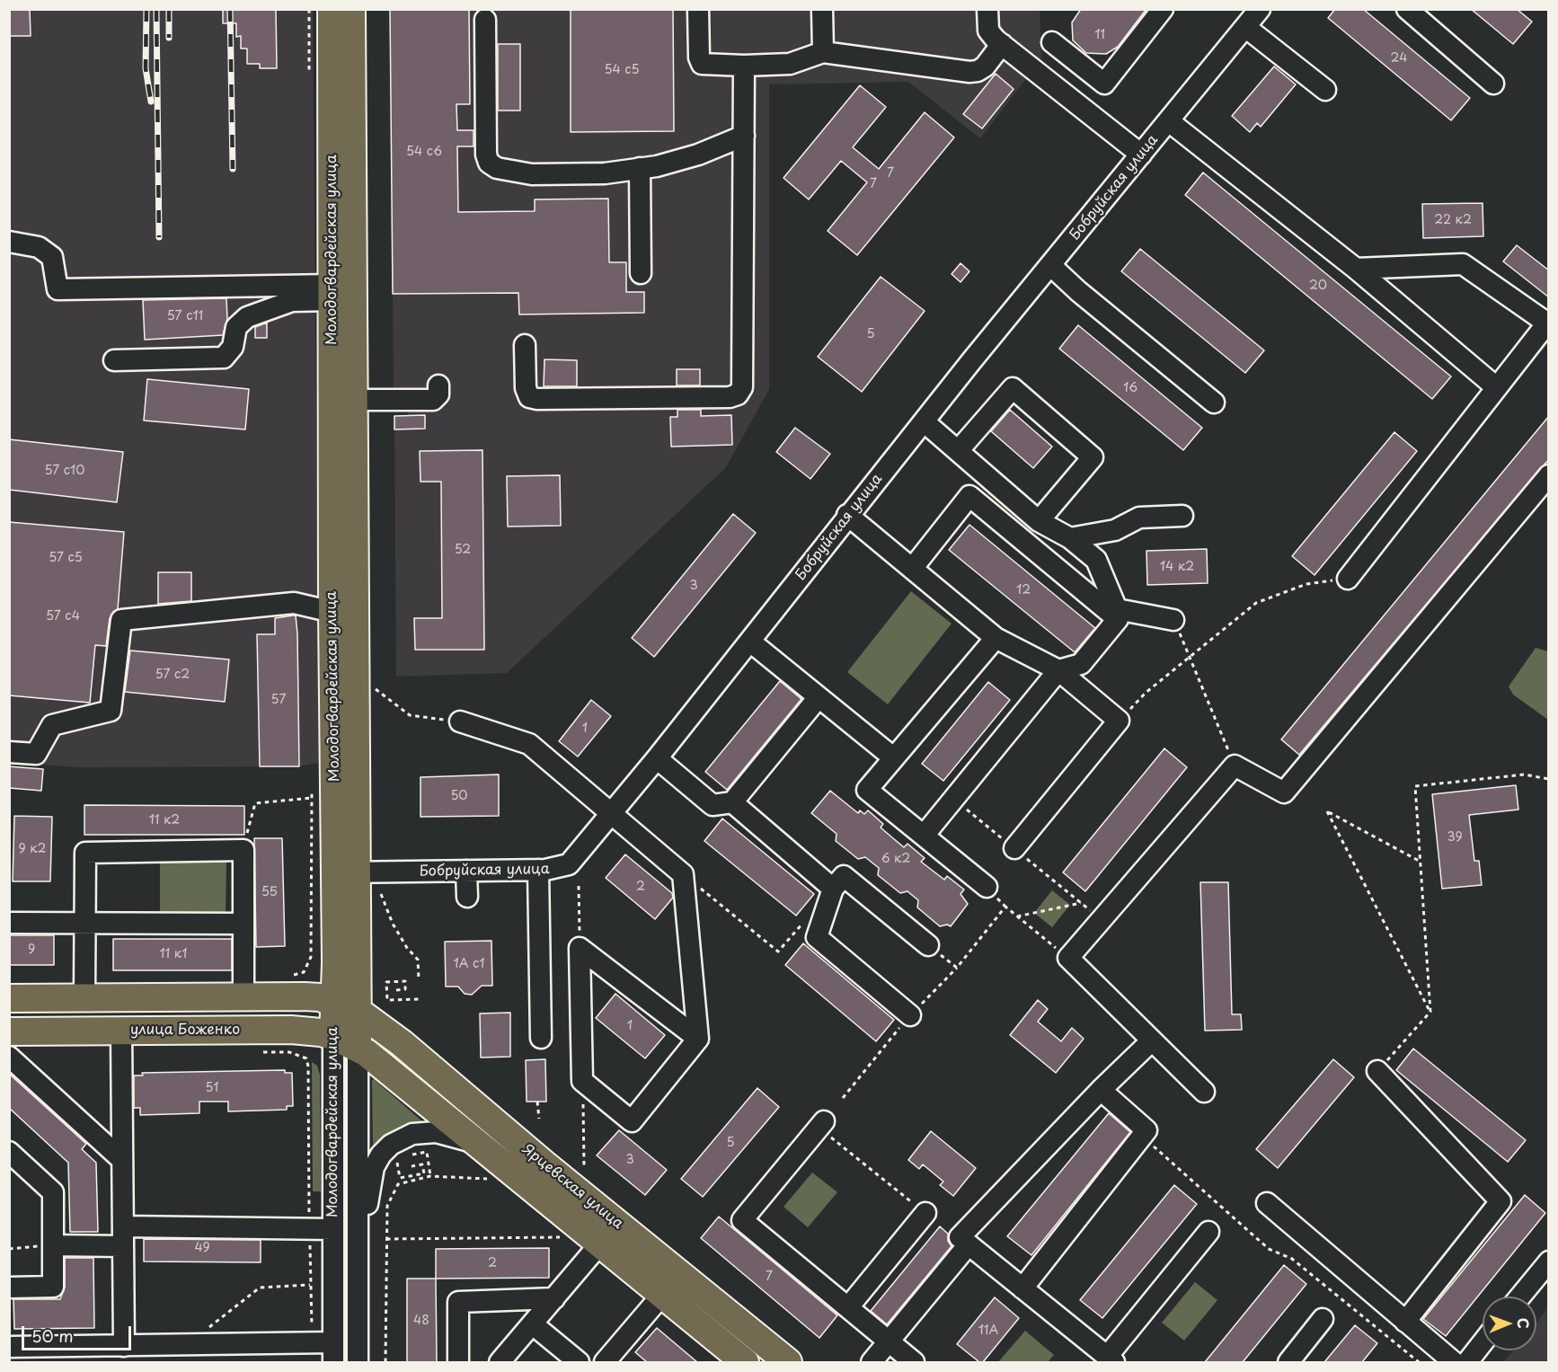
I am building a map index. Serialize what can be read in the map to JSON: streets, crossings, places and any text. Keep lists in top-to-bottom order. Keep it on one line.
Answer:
{"streets":{"main road":["Молодогвардейская улица","улица Боженко","Ярцевская улица"],"street":["Бобруйская улица"]},"crossings":[["Бобруйская улица","Молодогвардейская улица"],["Молодогвардейская улица","улица Боженко"],["Молодогвардейская улица","Ярцевская улица"],["улица Боженко","Ярцевская улица"]],"house_numbers":["11","24","54 с5","54 с6","7","7","22 к2","20","57 с11","5","16","57 с10","52","57 с5","14 к2","3","12","57 с4","57 с2","57","1","50","11 к2","39","9 к2","6 к2","2","55","9","11 к1","1А с1","1","51","5","3","49","2","7","48","11А"],"scale_bar":"50 m","north":"right"}
